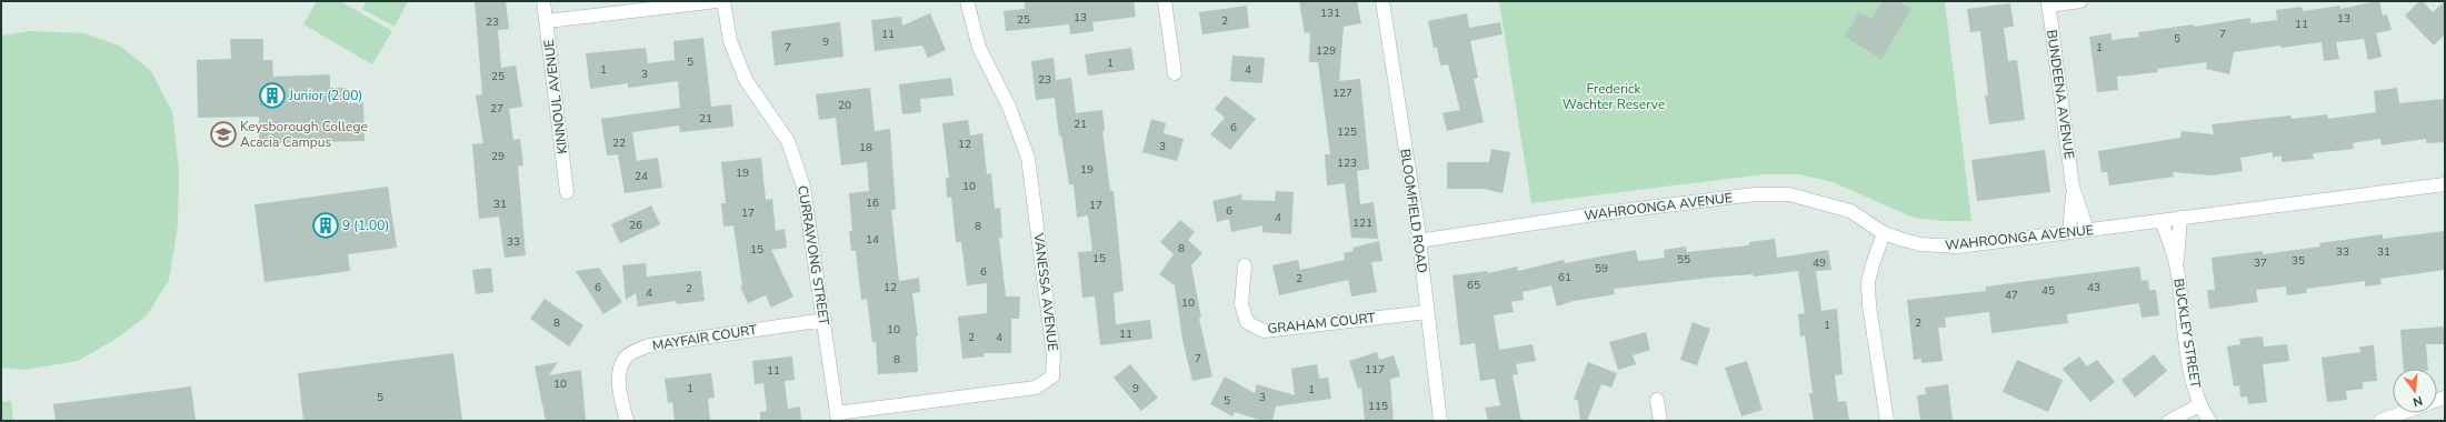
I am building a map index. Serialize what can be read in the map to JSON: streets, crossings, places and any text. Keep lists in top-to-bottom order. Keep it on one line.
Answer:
{"streets":{"street":["BUNDEENA AVENUE","KINNOUL AVENUE","WAHROONGA AVENUE","BLOOMFIELD ROAD","CURRAWONG STREET","VANESSA AVENUE","GRAHAM COURT","BUCKLEY STREET","MAYFAIR COURT"]},"crossings":[["BUNDEENA AVENUE","WAHROONGA AVENUE"],["WAHROONGA AVENUE","BLOOMFIELD ROAD"],["WAHROONGA AVENUE","BUCKLEY STREET"],["BLOOMFIELD ROAD","GRAHAM COURT"],["CURRAWONG STREET","VANESSA AVENUE"],["CURRAWONG STREET","MAYFAIR COURT"]],"parks":["Frederick Wachter Reserve"],"places":{"building":["Junior (2.00)","9 (1.00)"],"school or university":["Keysborough College Acacia Campus"]},"house_numbers":["131","13","13","25","2","23","11","11","7","5","9","7","1","129","5","1","1","4","3","25","23","127","20","27","21","21","6","125","22","12","3","18","29","123","19","19","24","10","16","31","17","6","17","4","121","26","8","14","33","8","15","33","31","15","55","35","49","37","59","6","61","2","65","6","12","43","2","45","4","47","10","8","2","1","10","11","2","4","7","8","117","11","10","1","9","1","5","3","5","115"],"north":"bottom"}
